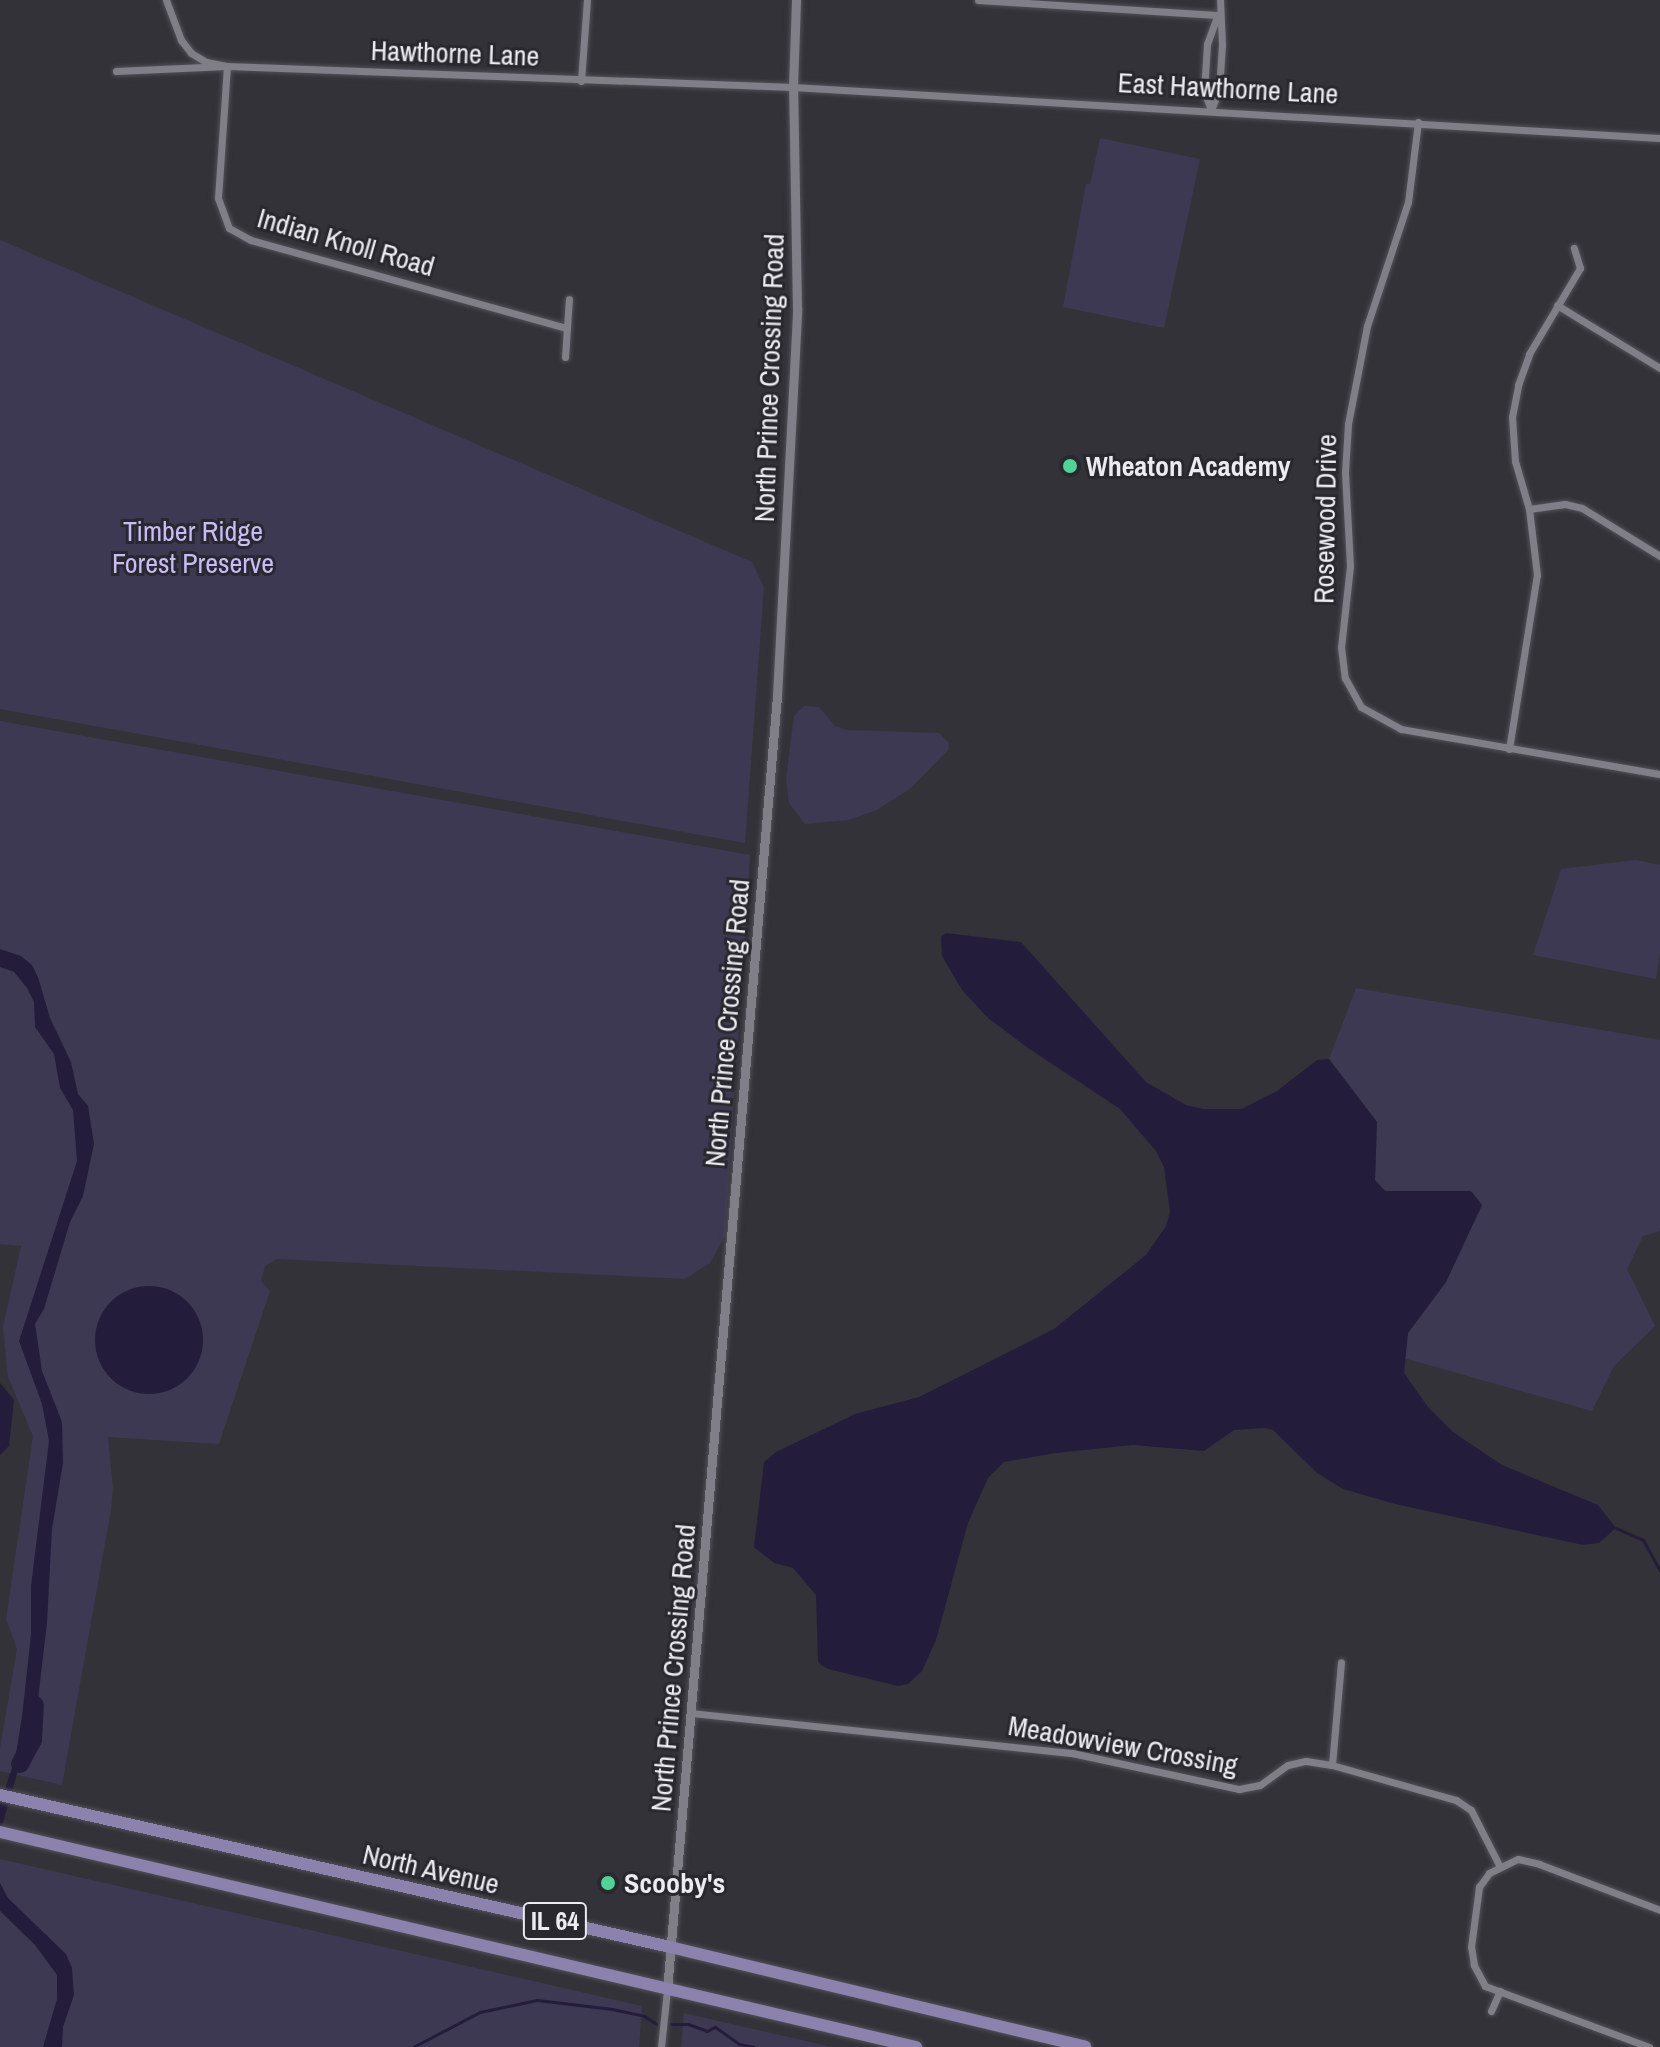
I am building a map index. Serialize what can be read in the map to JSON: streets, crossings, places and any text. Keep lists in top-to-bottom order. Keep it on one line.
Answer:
{"streets":{"main road":["North Avenue","IL 64"],"street":["Hawthorne Lane","East Hawthorne Lane","Indian Knoll Road","North Prince Crossing Road","Rosewood Drive","Meadowview Crossing"]},"crossings":[["Hawthorne Lane","East Hawthorne Lane"],["Hawthorne Lane","Indian Knoll Road"],["Hawthorne Lane","North Prince Crossing Road"],["East Hawthorne Lane","North Prince Crossing Road"],["East Hawthorne Lane","Rosewood Drive"],["North Prince Crossing Road","Meadowview Crossing"],["North Prince Crossing Road","North Avenue"],["North Prince Crossing Road","IL 64"]],"parks":["Timber Ridge Forest Preserve"],"places":["Wheaton Academy","Scooby's"]}
